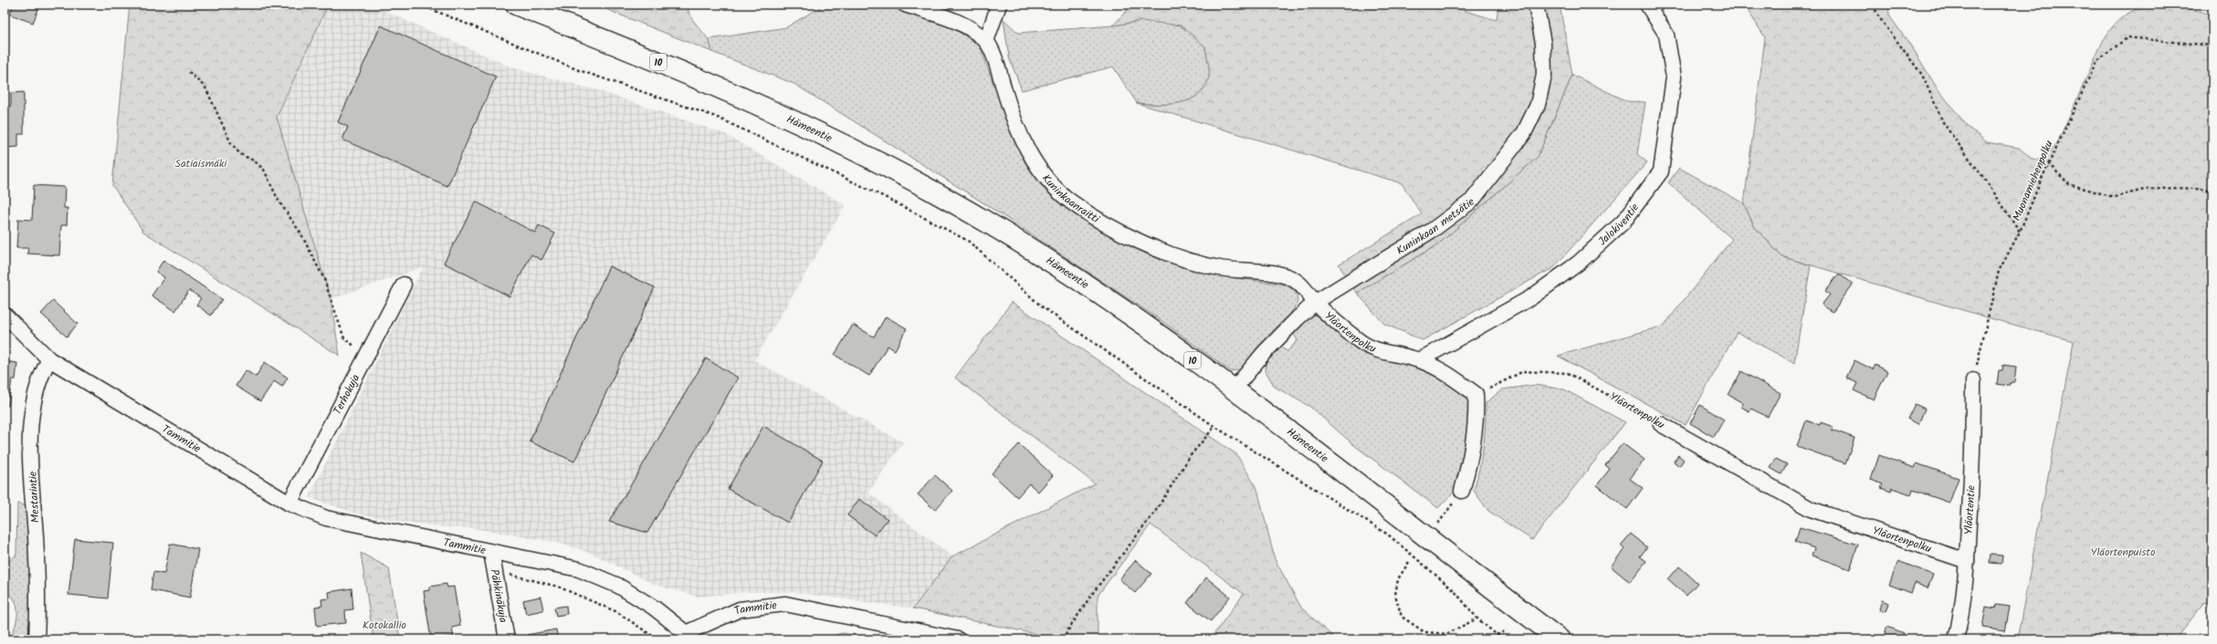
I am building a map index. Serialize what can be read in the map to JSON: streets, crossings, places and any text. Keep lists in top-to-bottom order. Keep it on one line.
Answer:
{"streets":{"highway":["10","Hämeentie"],"street":["Kuninkaanraitti","Jalokiventie","Kuninkaan metsätie","Yläortenpolku","Terhokuja","Tammitie","Mestarintie","Yläortentie","Pähkinäkuja"],"path":["Muonamiehenpolku"]},"crossings":[["Hämeentie","Kuninkaan metsätie"],["Kuninkaanraitti","Kuninkaan metsätie"],["Kuninkaanraitti","Yläortenpolku"],["Jalokiventie","Yläortenpolku"],["Kuninkaan metsätie","Yläortenpolku"],["Yläortenpolku","Yläortentie"],["Terhokuja","Tammitie"],["Tammitie","Mestarintie"],["Tammitie","Pähkinäkuja"]],"parks":["Satiaismäki","Yläortenpuisto","Kotokallio"]}
